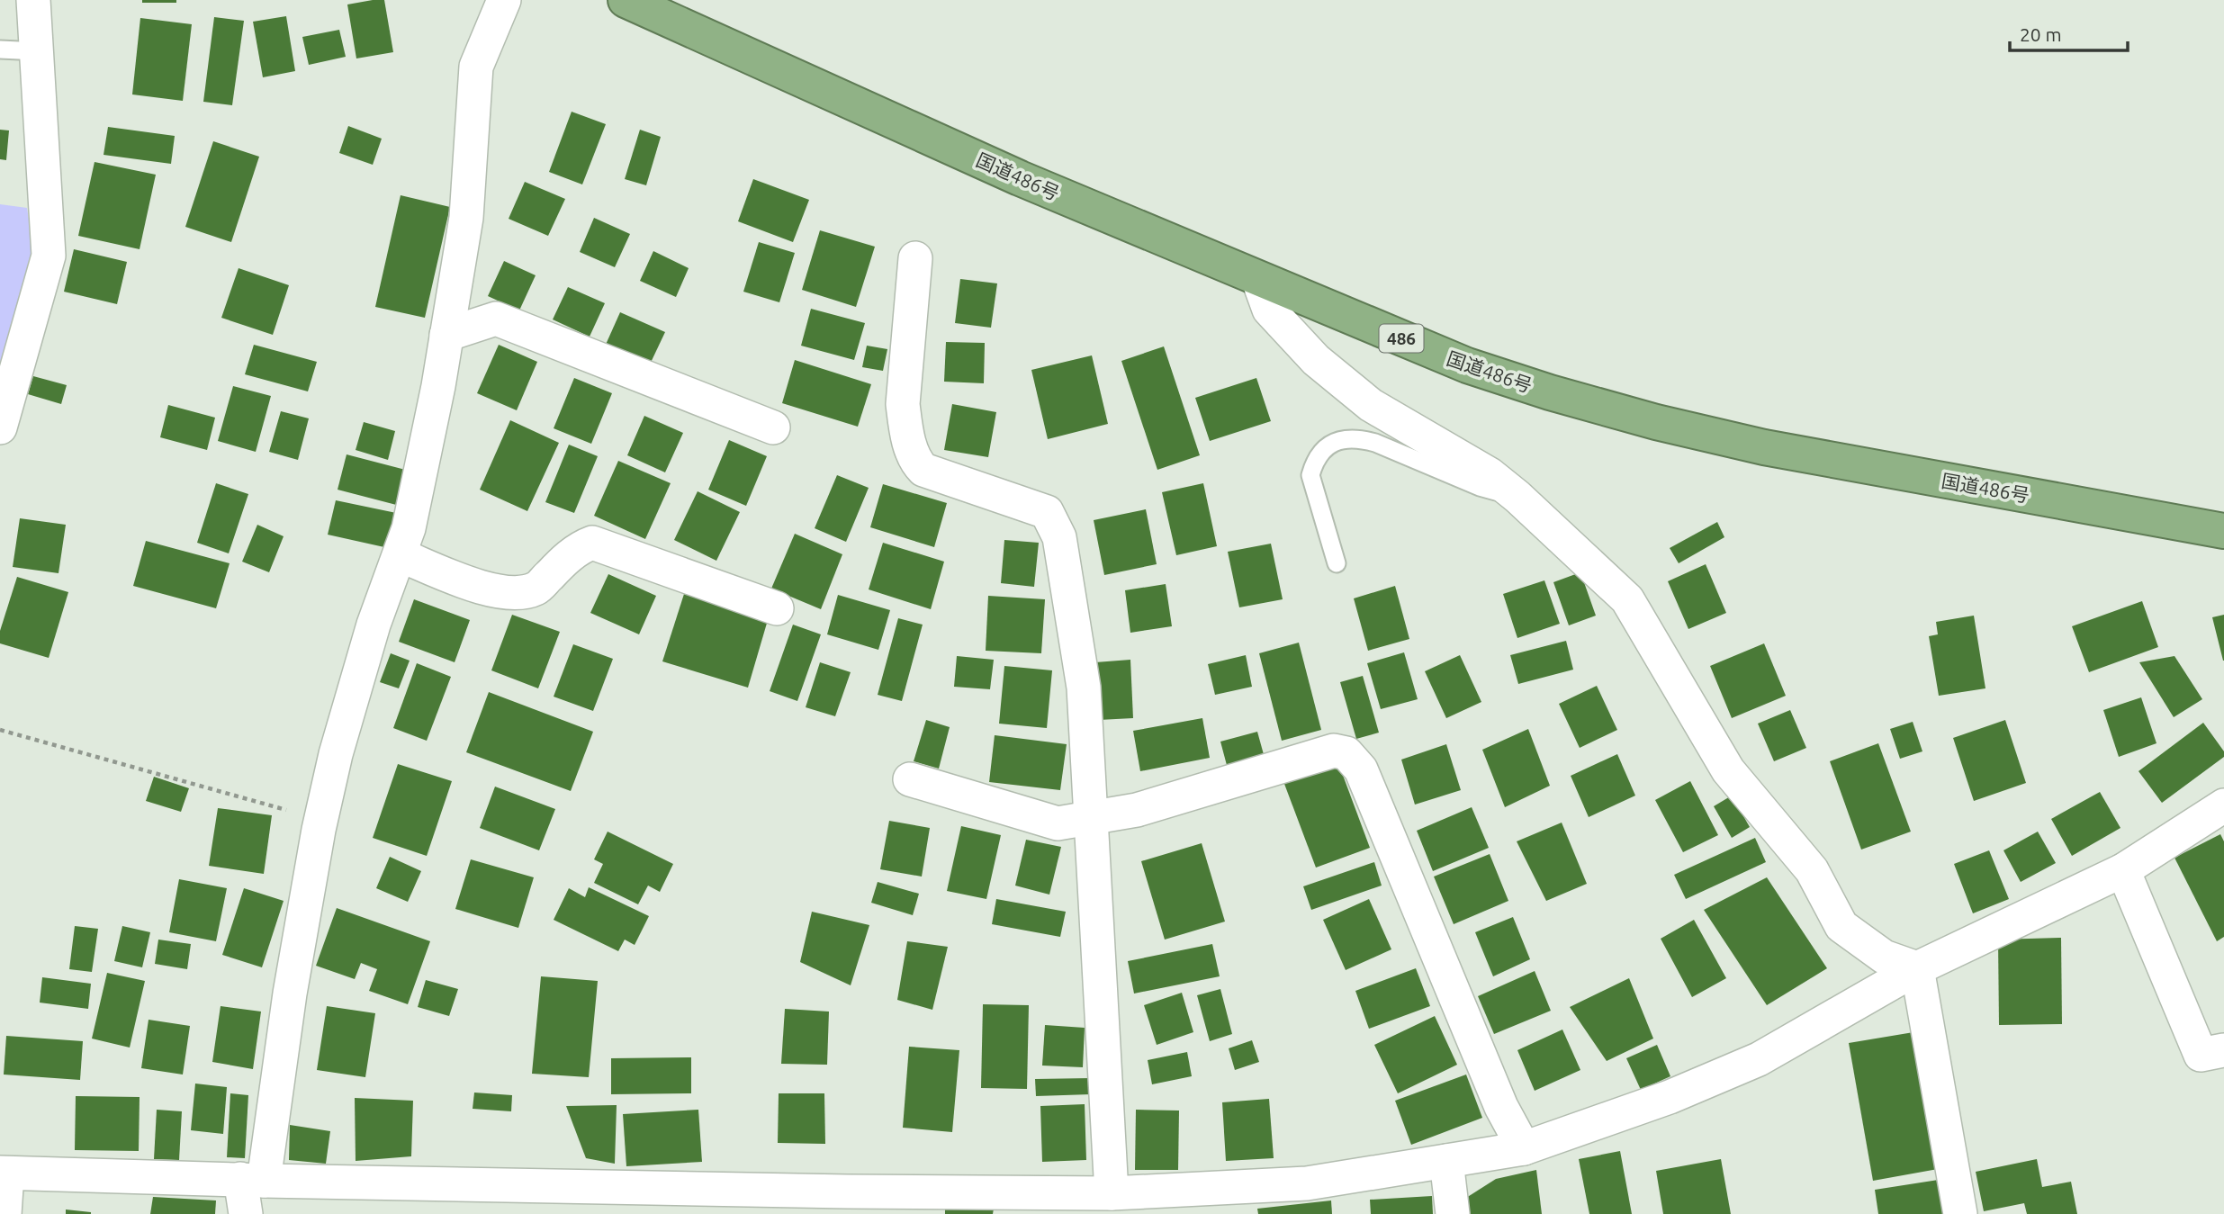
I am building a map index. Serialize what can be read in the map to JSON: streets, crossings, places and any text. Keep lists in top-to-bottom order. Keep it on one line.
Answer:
{"streets":{"highway":["国道486号","486"]},"scale_bar":"20 m"}
